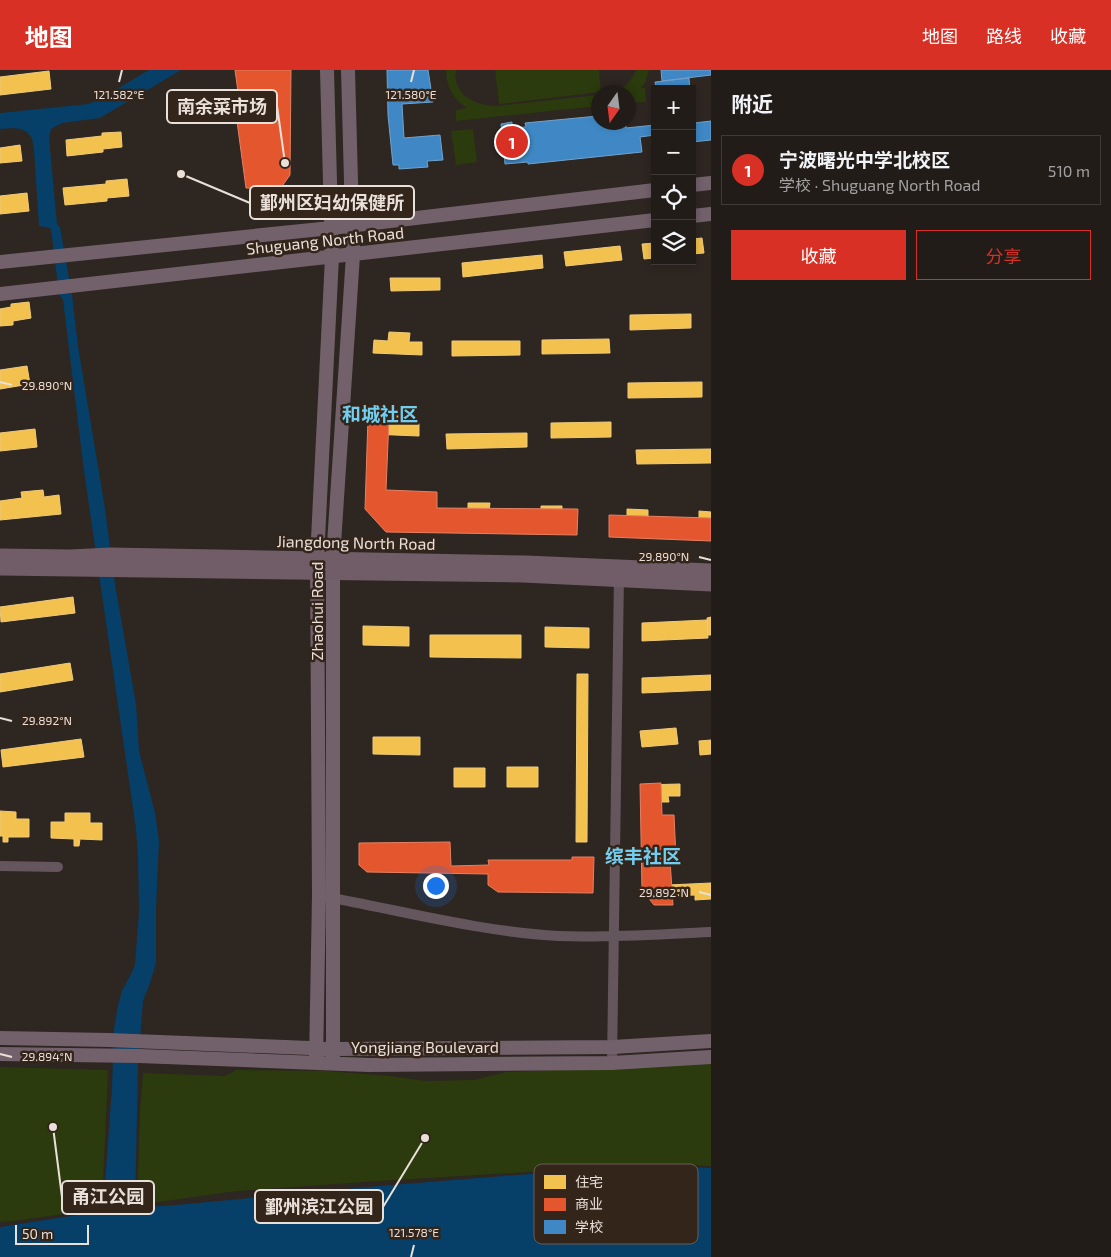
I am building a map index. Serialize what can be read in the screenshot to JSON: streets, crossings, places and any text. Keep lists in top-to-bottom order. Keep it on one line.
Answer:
{"streets":{"main road":["Shuguang North Road","Jiangdong North Road","Zhaohui Road","Yongjiang Boulevard"]},"crossings":[["Shuguang North Road","Zhaohui Road"],["Jiangdong North Road","Zhaohui Road"],["Zhaohui Road","Yongjiang Boulevard"]],"districts":["和城社区","缤丰社区"],"places":["南余菜市场","鄞州区妇幼保健所","甬江公园","鄞州滨江公园"],"legend":["住宅","商业","学校"],"scale_bar":"50 m","north":"bottom","page":{"header":"地图","nav":["地图","路线","收藏"],"heading":"附近","map_buttons":["+","−"],"pins":"1","list":[{"mark":"1","name":"宁波曙光中学北校区","note":"学校 · Shuguang North Road","value":"510 m"}],"buttons":["收藏","分享"],"scale":"50 m"},"coordinates":["121.582°E","121.580°E","29.890°N","29.892°N","29.894°N","121.578°E"]}
